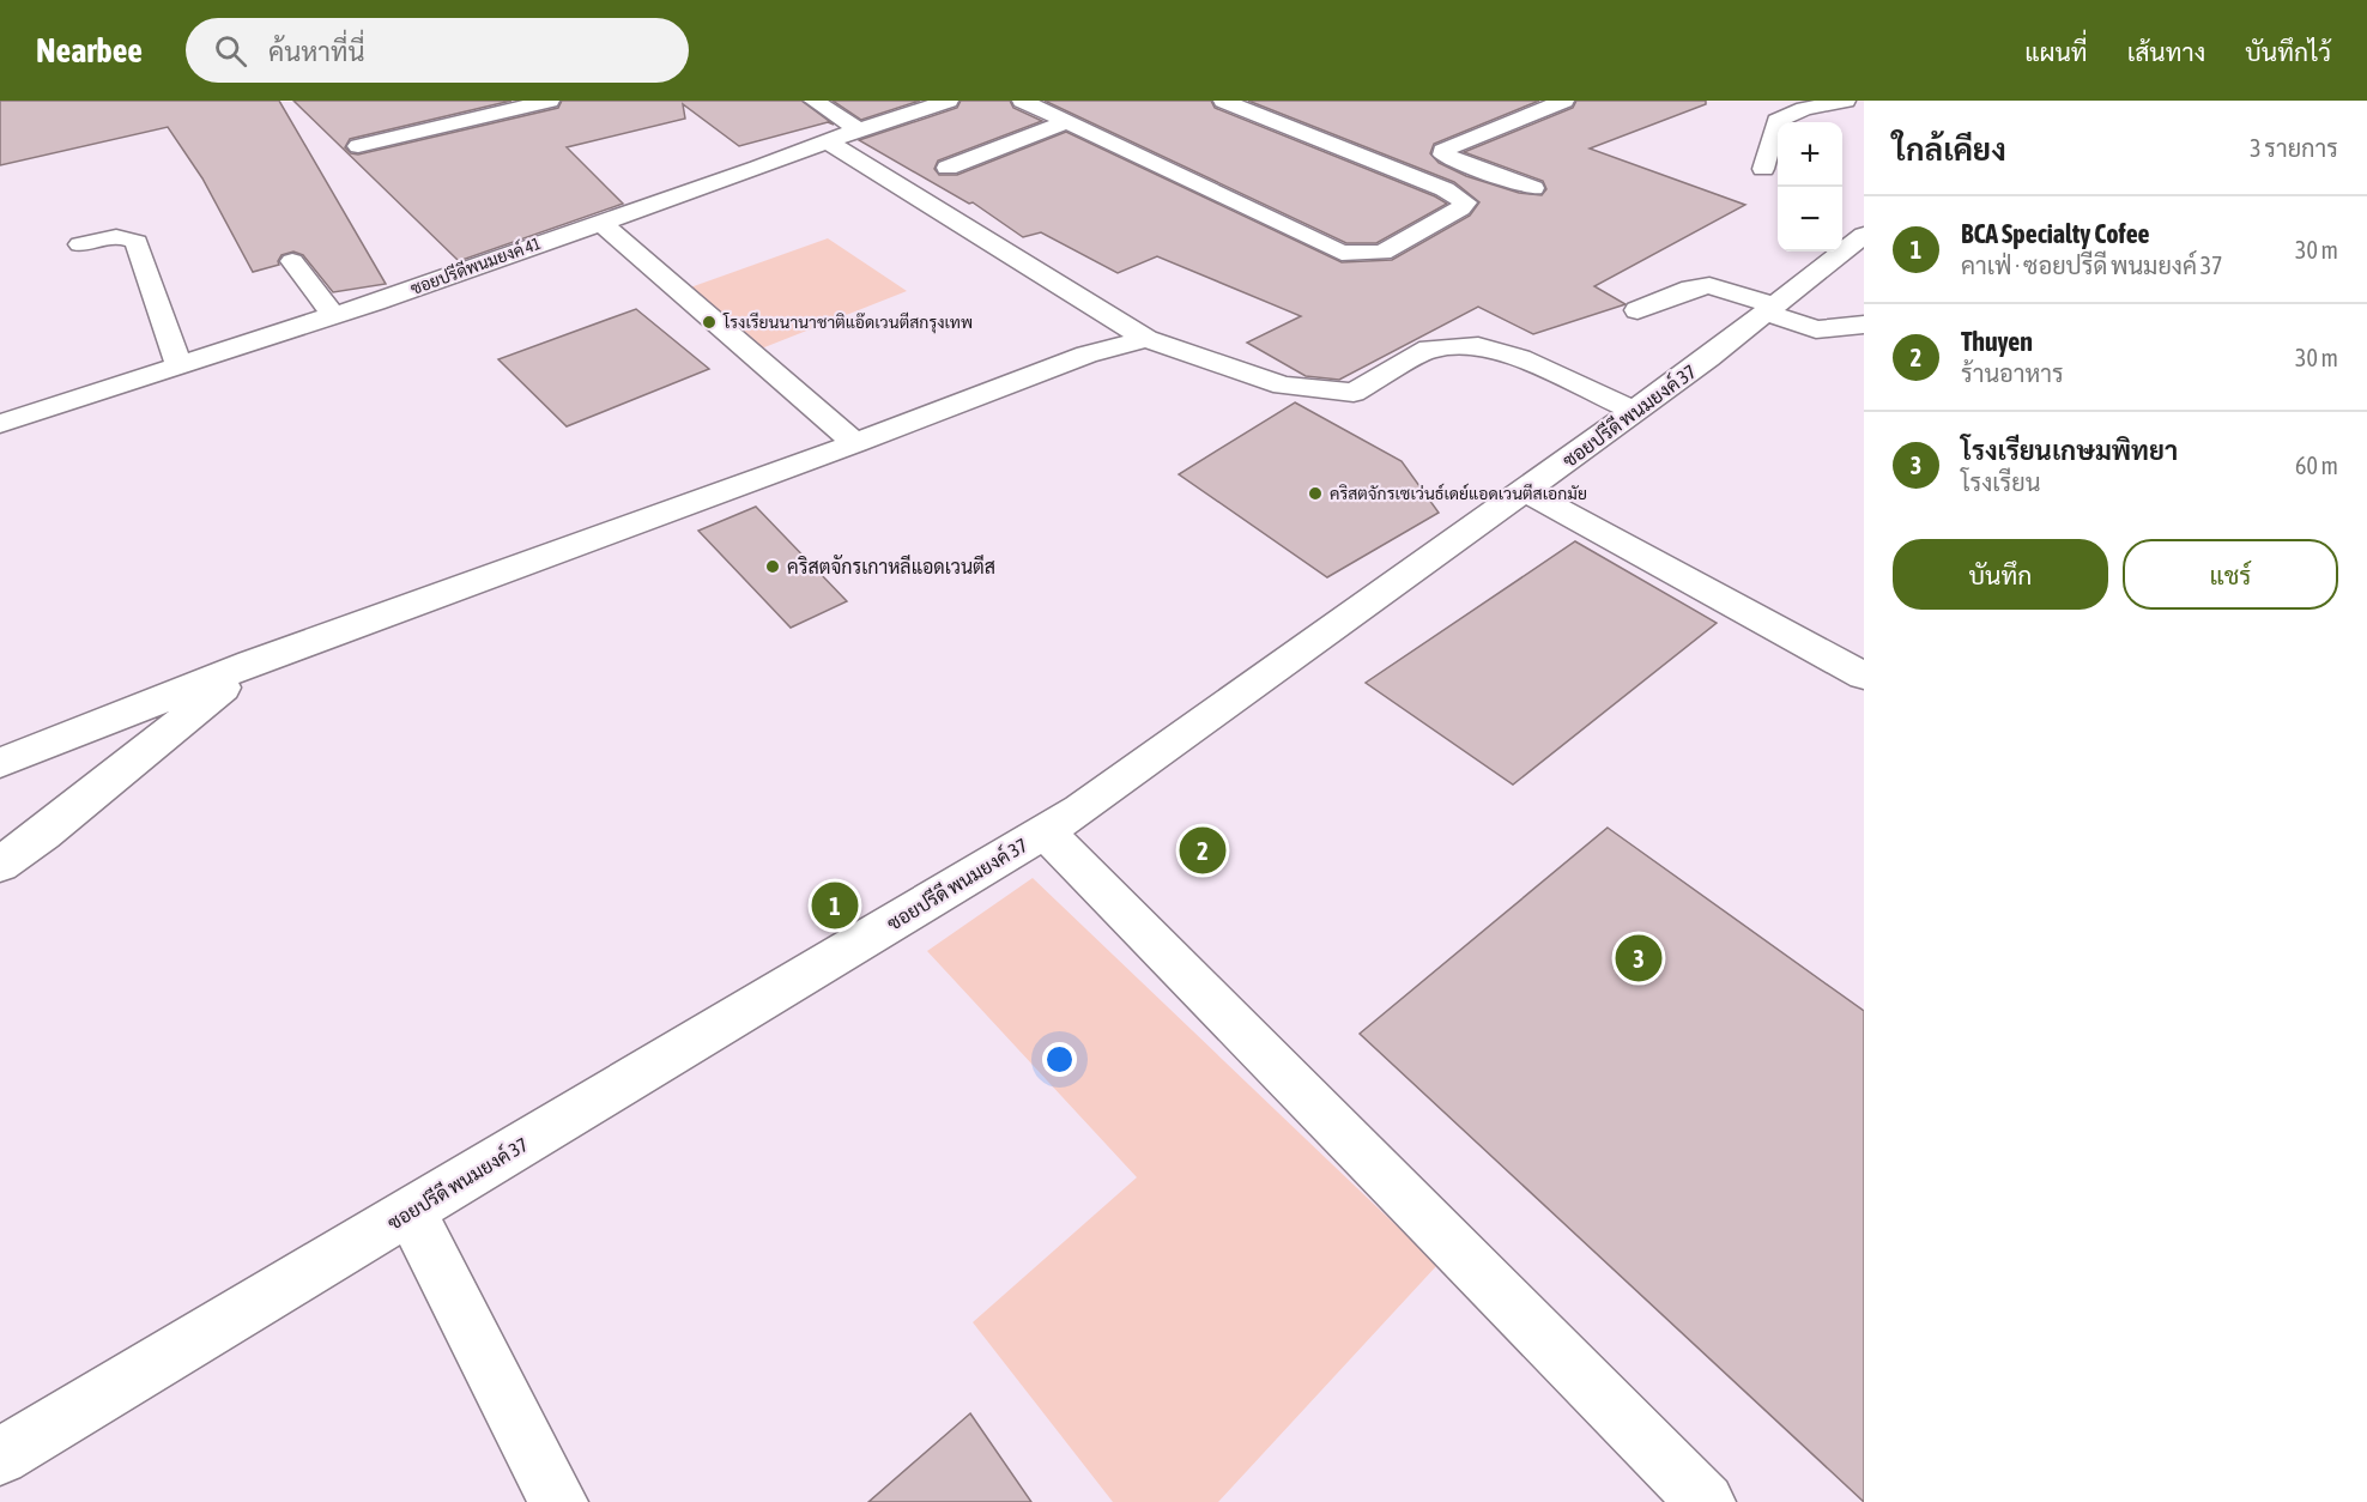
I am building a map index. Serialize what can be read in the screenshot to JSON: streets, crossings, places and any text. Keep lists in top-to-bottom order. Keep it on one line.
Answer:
{"streets":{"street":["ซอยปรีดีพนมยงค์ 41","ซอยปรีดี พนมยงค์ 37"]},"places":["โรงเรียนนานาชาติแอ๊ดเวนตีสกรุงเทพ","คริสตจักรเซเว่นธ์เดย์แอดเวนตีสเอกมัย","คริสตจักรเกาหลีแอดเวนตีส"],"page":{"header":"Nearbee","search":"ค้นหาที่นี่","nav":["แผนที่","เส้นทาง","บันทึกไว้"],"heading":["ใกล้เคียง","3 รายการ"],"map_buttons":["+","−"],"list":[{"mark":"1","name":"BCA Specialty Cofee","note":"คาเฟ่ · ซอยปรีดี พนมยงค์ 37","value":"30 m"},{"mark":"2","name":"Thuyen","note":"ร้านอาหาร","value":"30 m"},{"mark":"3","name":"โรงเรียนเกษมพิทยา","note":"โรงเรียน","value":"60 m"}],"buttons":["บันทึก","แชร์"],"pins":["2","1","3"]}}
